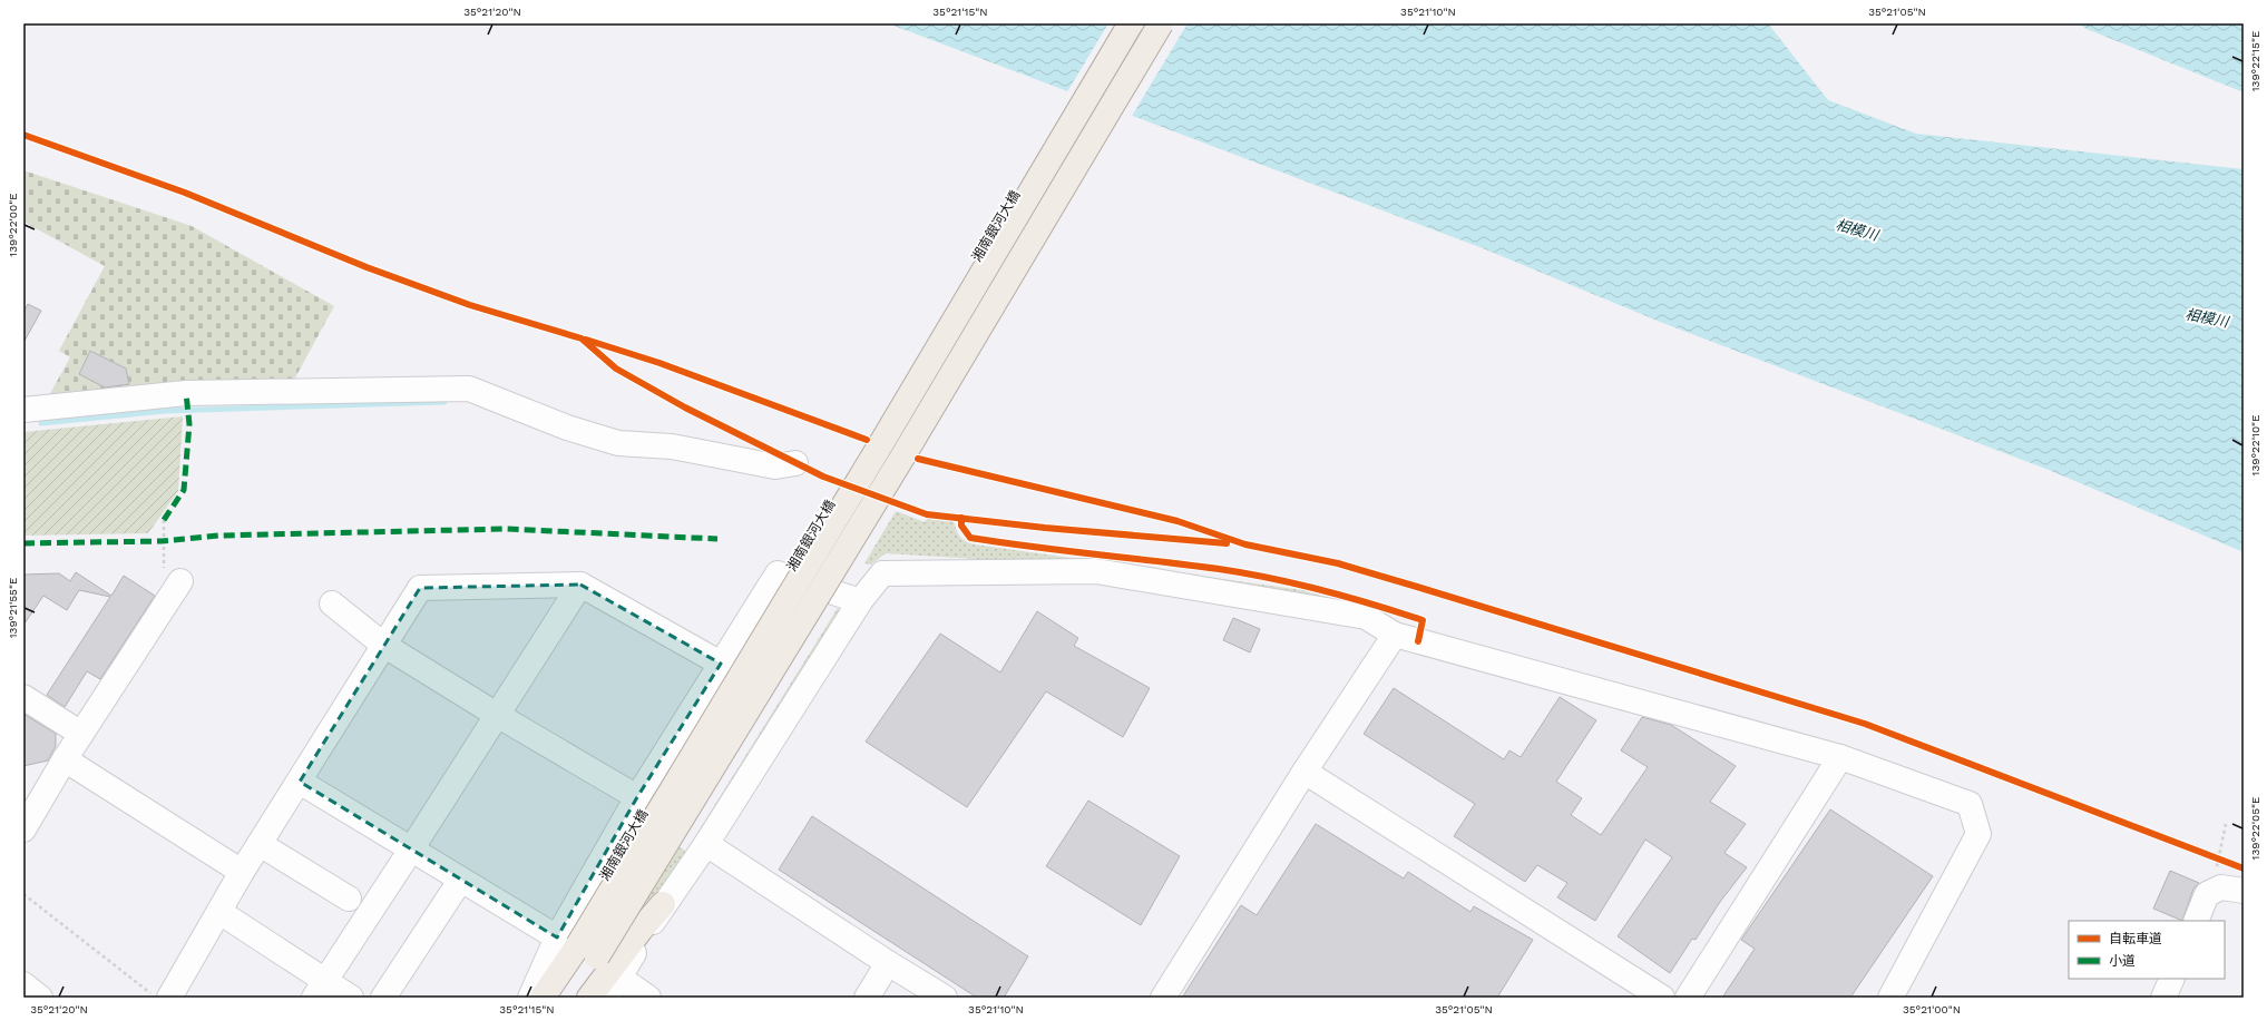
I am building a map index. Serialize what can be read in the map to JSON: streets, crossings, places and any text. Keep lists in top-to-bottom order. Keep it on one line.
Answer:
{"streets":{"main road":["湘南銀河大橋"]},"water":["相模川"],"legend":["自転車道","小道"],"coordinates":["35°21'20\"N","35°21'15\"N","35°21'10\"N","35°21'05\"N","139°22'15\"E","139°22'00\"E","139°22'10\"E","139°21'55\"E","139°22'05\"E","35°21'00\"N"]}
